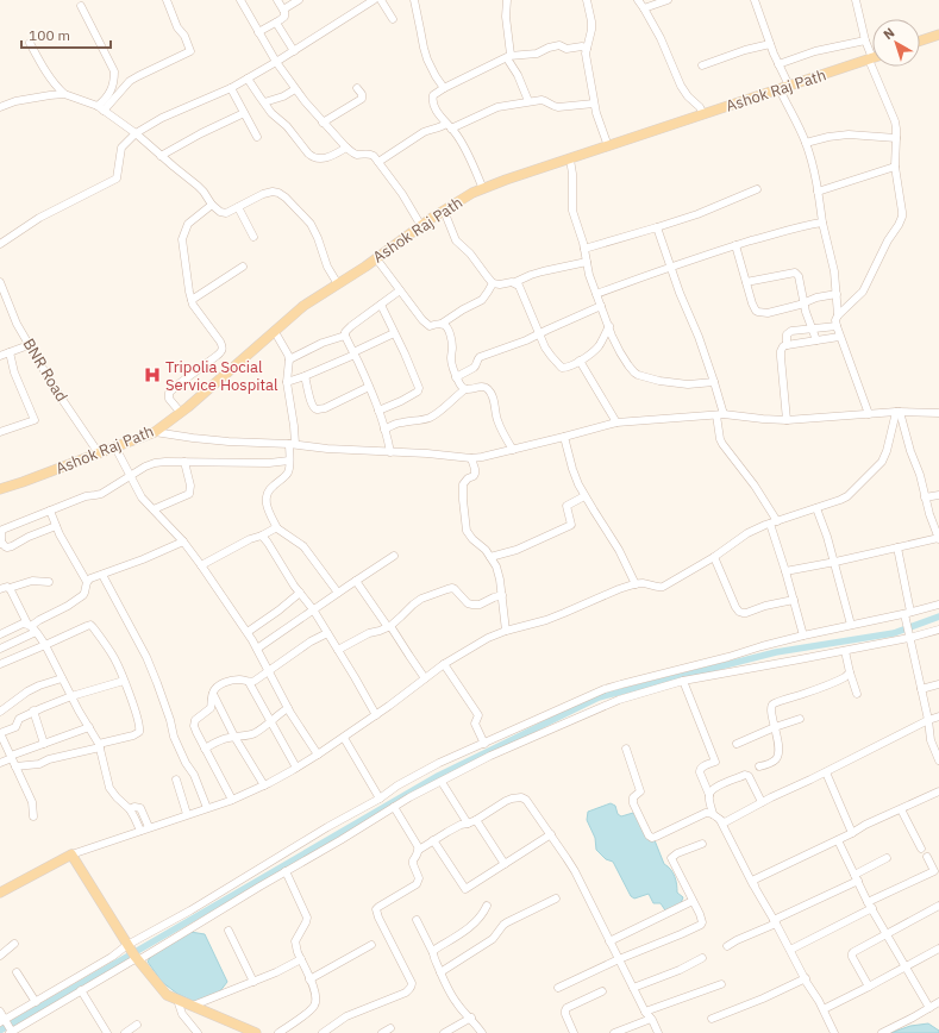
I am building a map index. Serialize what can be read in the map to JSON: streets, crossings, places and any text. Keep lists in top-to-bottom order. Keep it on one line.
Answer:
{"streets":{"main road":["Ashok Raj Path"],"street":["BNR Road"]},"crossings":[["Ashok Raj Path","BNR Road"]],"places":{"hospital":["Tripolia Social Service Hospital"]},"scale_bar":"100 m","north":"top left"}
